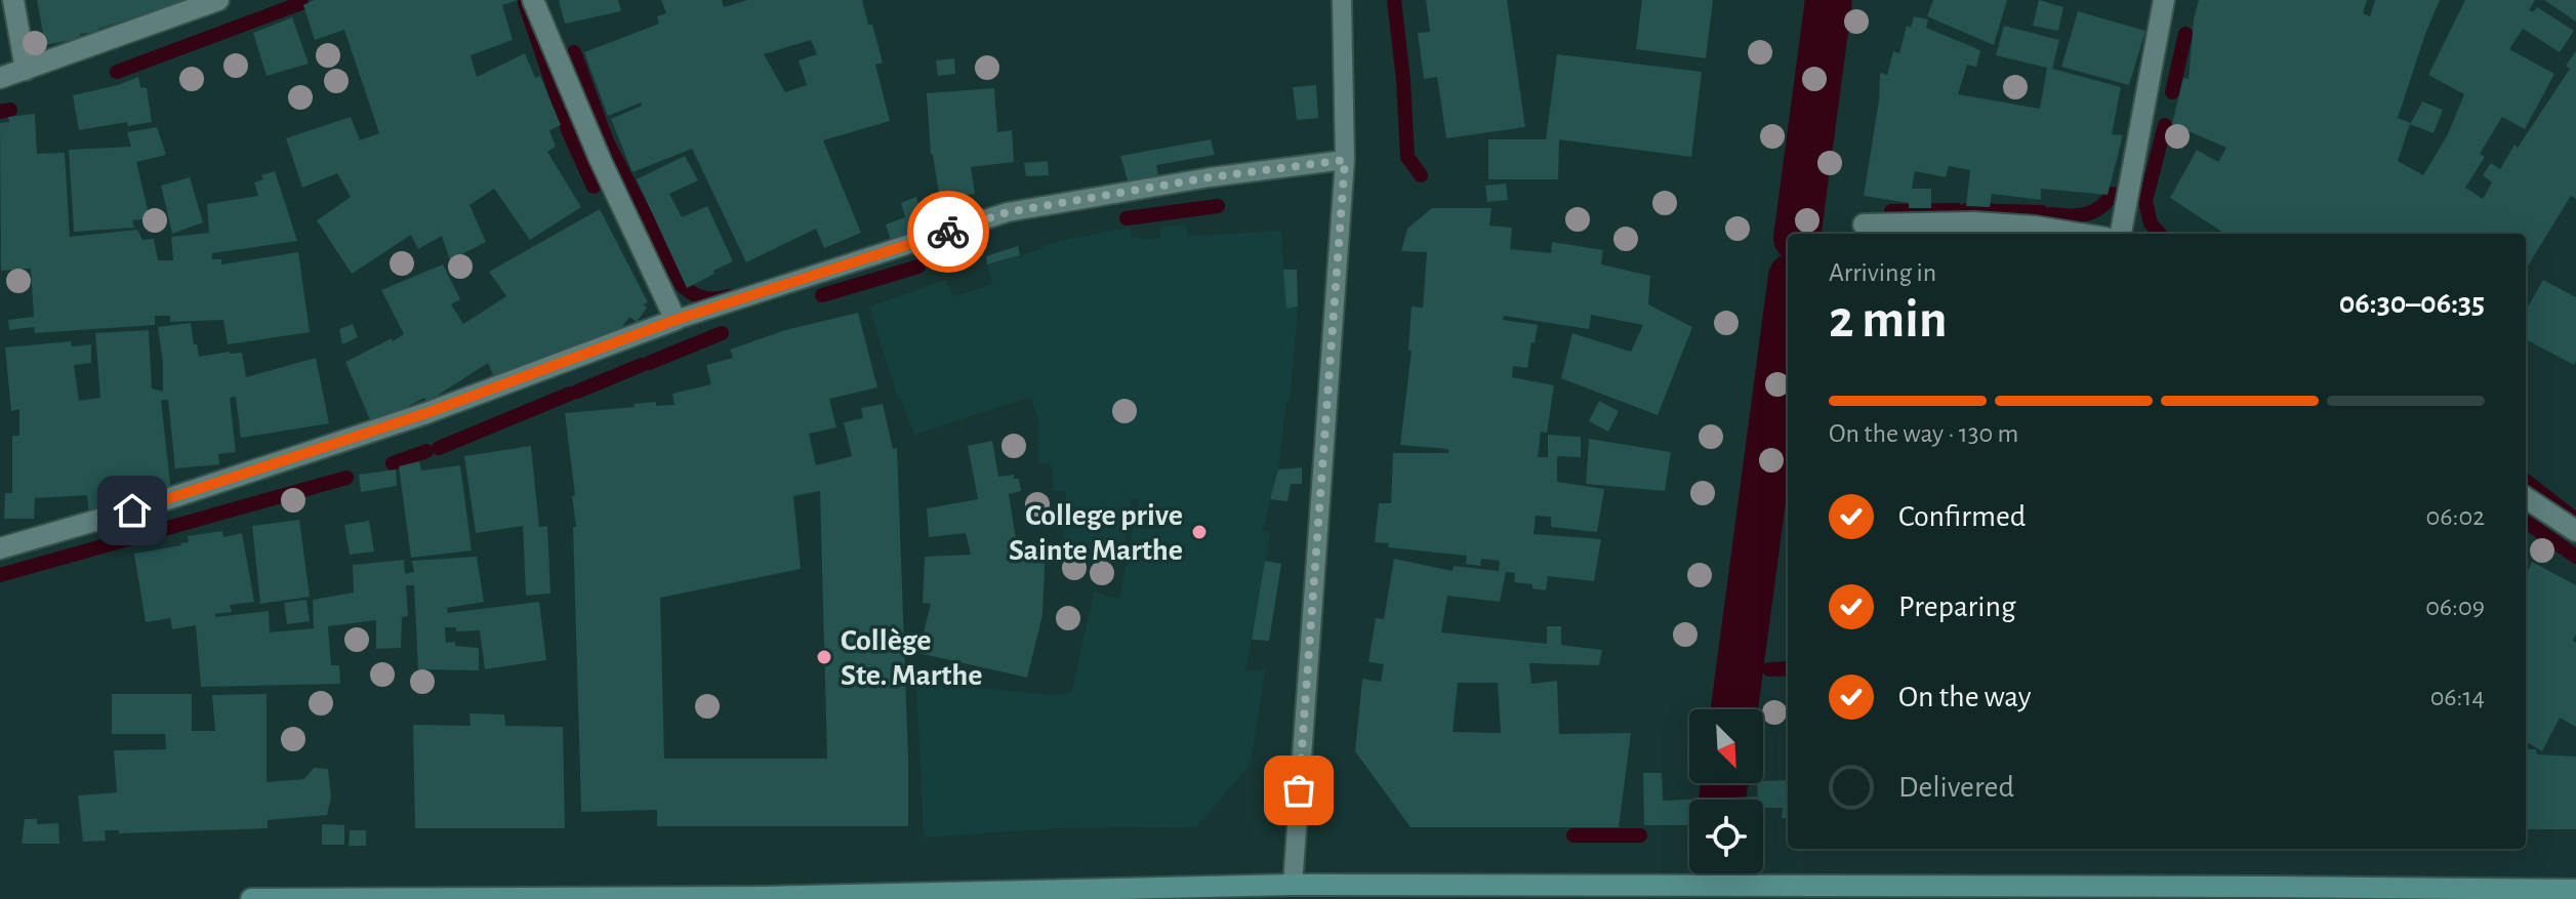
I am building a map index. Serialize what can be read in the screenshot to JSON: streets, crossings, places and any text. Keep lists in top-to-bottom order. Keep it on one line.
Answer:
{"places":["College prive Sainte Marthe","Collège Ste. Marthe"],"north":"bottom right","page":{"heading":["2 min","Arriving in","06:30–06:35"],"bar":"On the way · 130 m","list":[["Confirmed","06:02"],["Preparing","06:09"],["On the way","06:14"],"Delivered"]}}
